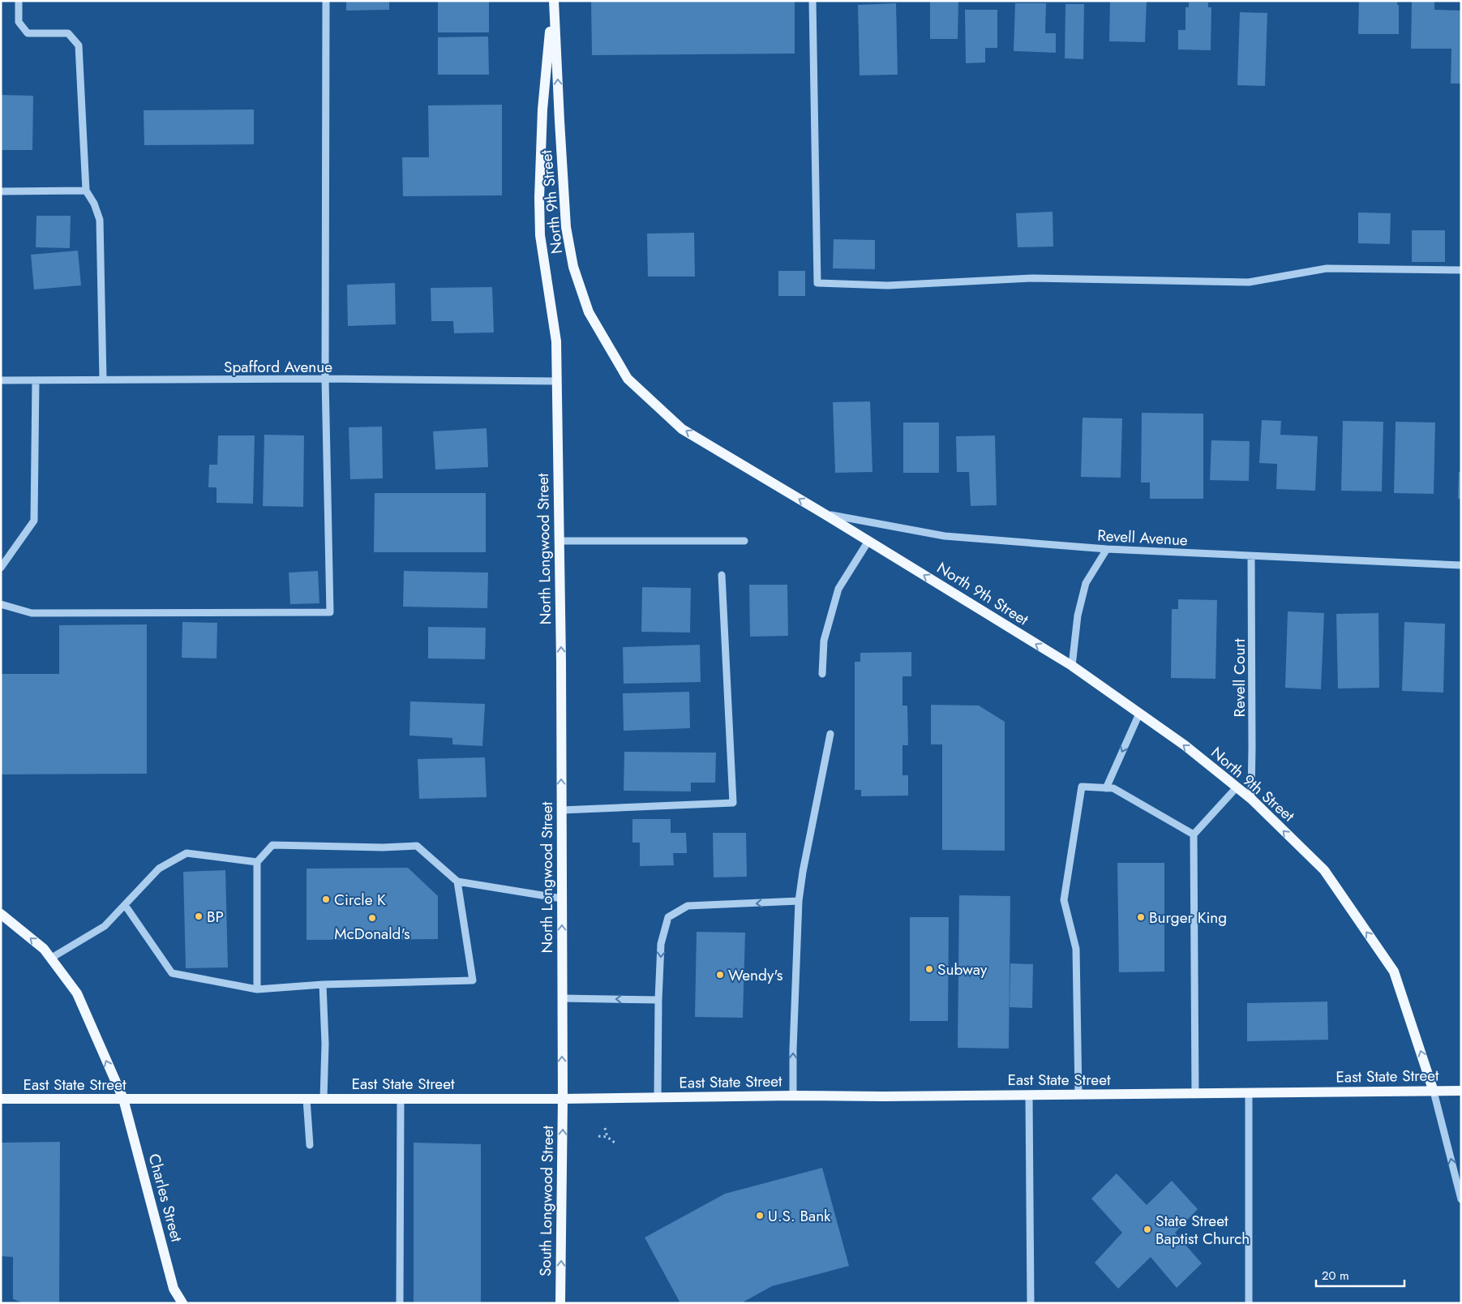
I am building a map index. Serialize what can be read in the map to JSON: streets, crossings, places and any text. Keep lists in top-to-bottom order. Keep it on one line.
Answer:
{"streets":{"main road":["North 9th Street","North Longwood Street","East State Street","Charles Street","South Longwood Street"],"street":["Spafford Avenue","Revell Avenue","Revell Court"]},"crossings":[["North 9th Street","Revell Avenue"],["North 9th Street","North Longwood Street"],["North 9th Street","Revell Court"],["North 9th Street","East State Street"],["Spafford Avenue","North Longwood Street"],["Revell Avenue","Revell Court"],["North Longwood Street","East State Street"],["North Longwood Street","South Longwood Street"],["East State Street","Charles Street"],["East State Street","South Longwood Street"]],"one_way":["North 9th Street","North Longwood Street","Charles Street","South Longwood Street"],"places":["Circle K","BP","Burger King","McDonald's","Subway","Wendy's","U.S. Bank","State Street Baptist Church"],"scale_bar":"20 m"}
